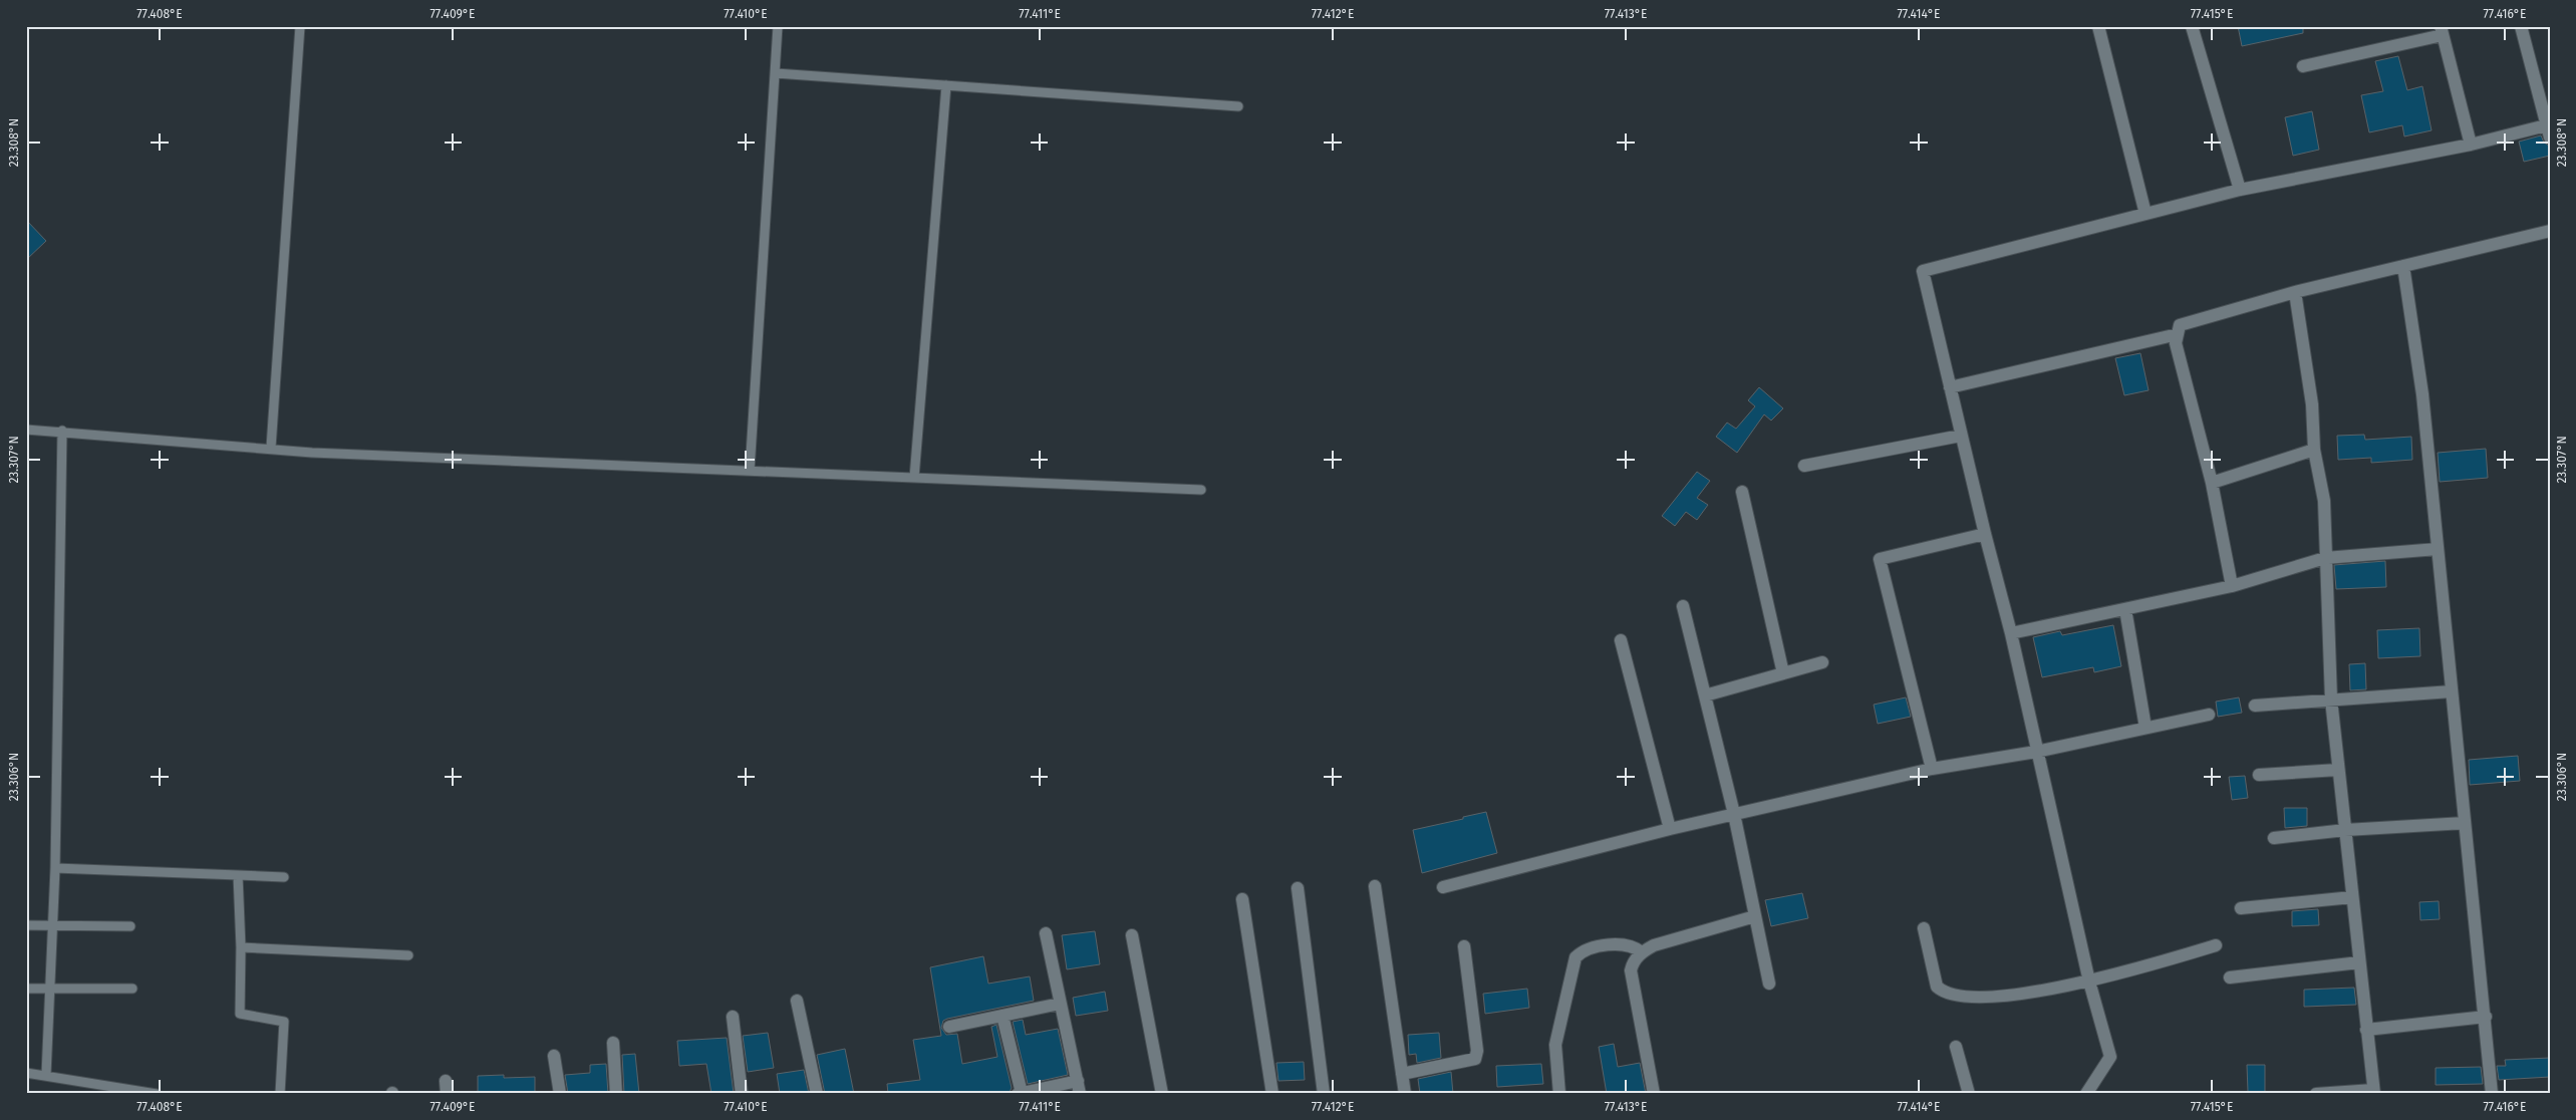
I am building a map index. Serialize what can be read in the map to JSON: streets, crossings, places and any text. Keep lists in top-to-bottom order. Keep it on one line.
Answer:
{"coordinates":["77.408°E","77.409°E","77.410°E","77.411°E","77.412°E","77.413°E","77.414°E","77.415°E","77.416°E","23.308°N","23.307°N","23.306°N"]}
